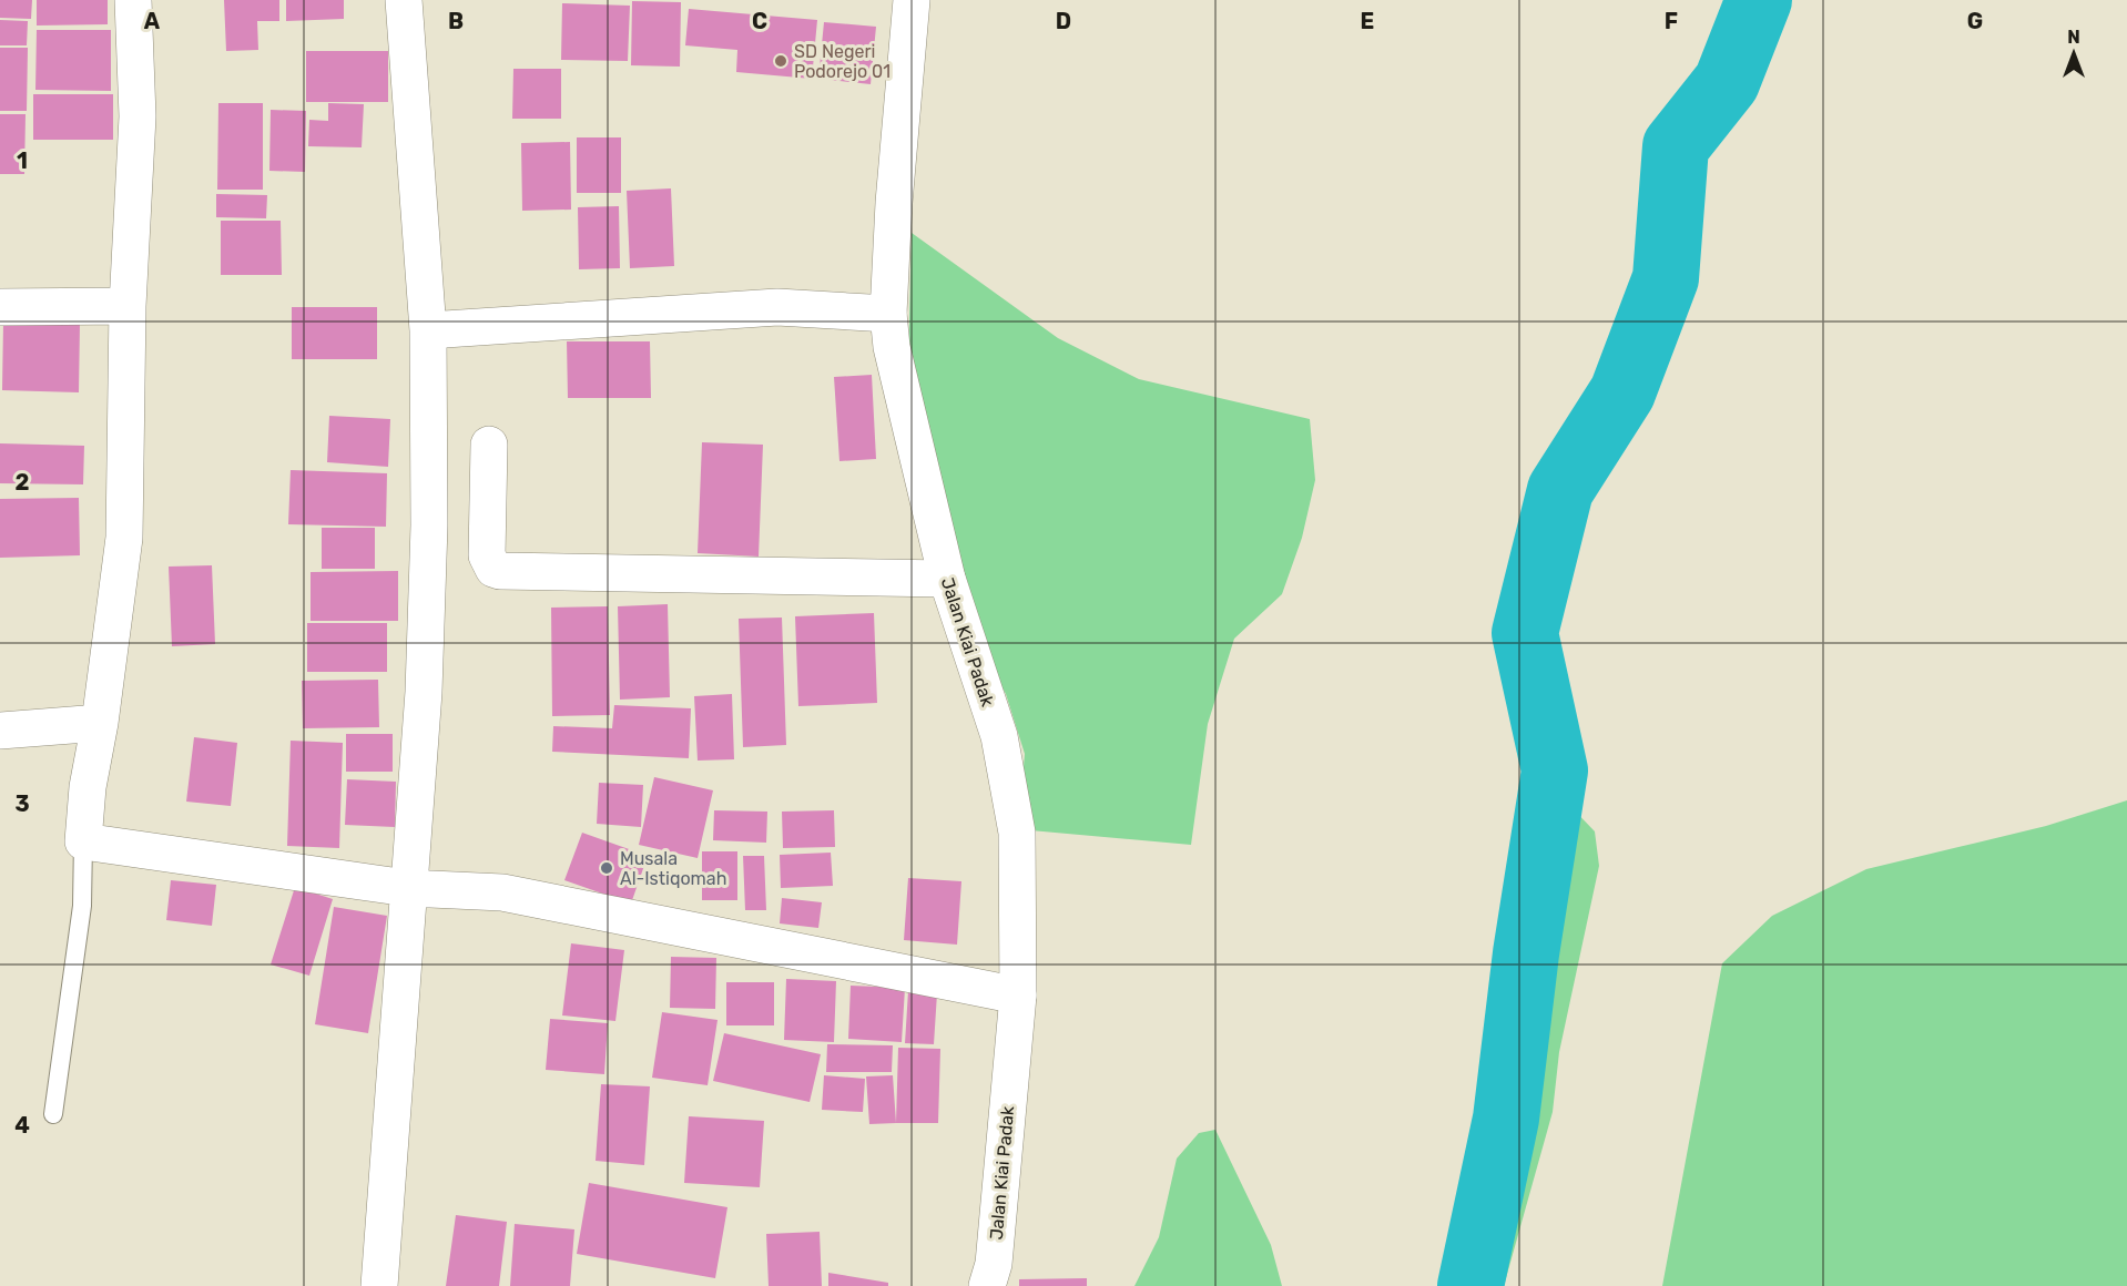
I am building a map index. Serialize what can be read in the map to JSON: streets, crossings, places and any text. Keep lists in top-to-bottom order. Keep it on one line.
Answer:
{"streets":{"street":["Jalan Kiai Padak"]},"places":["SD Negeri Podorejo 01","Musala Al-Istiqomah"],"north":"top","grid":{"columns":["A","B","C","D","E","F","G"],"rows":["1","2","3","4"]}}
